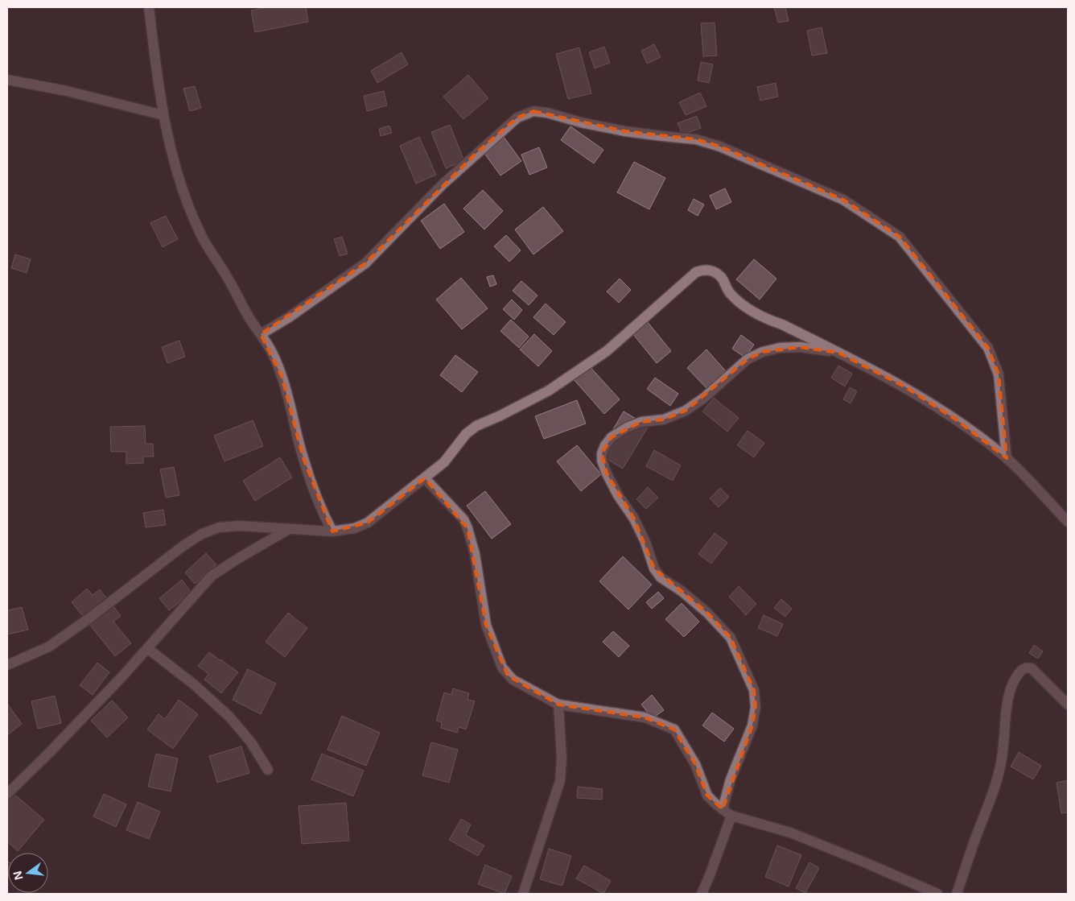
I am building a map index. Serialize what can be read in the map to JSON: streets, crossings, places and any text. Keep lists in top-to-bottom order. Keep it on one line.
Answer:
{"north":"left"}
